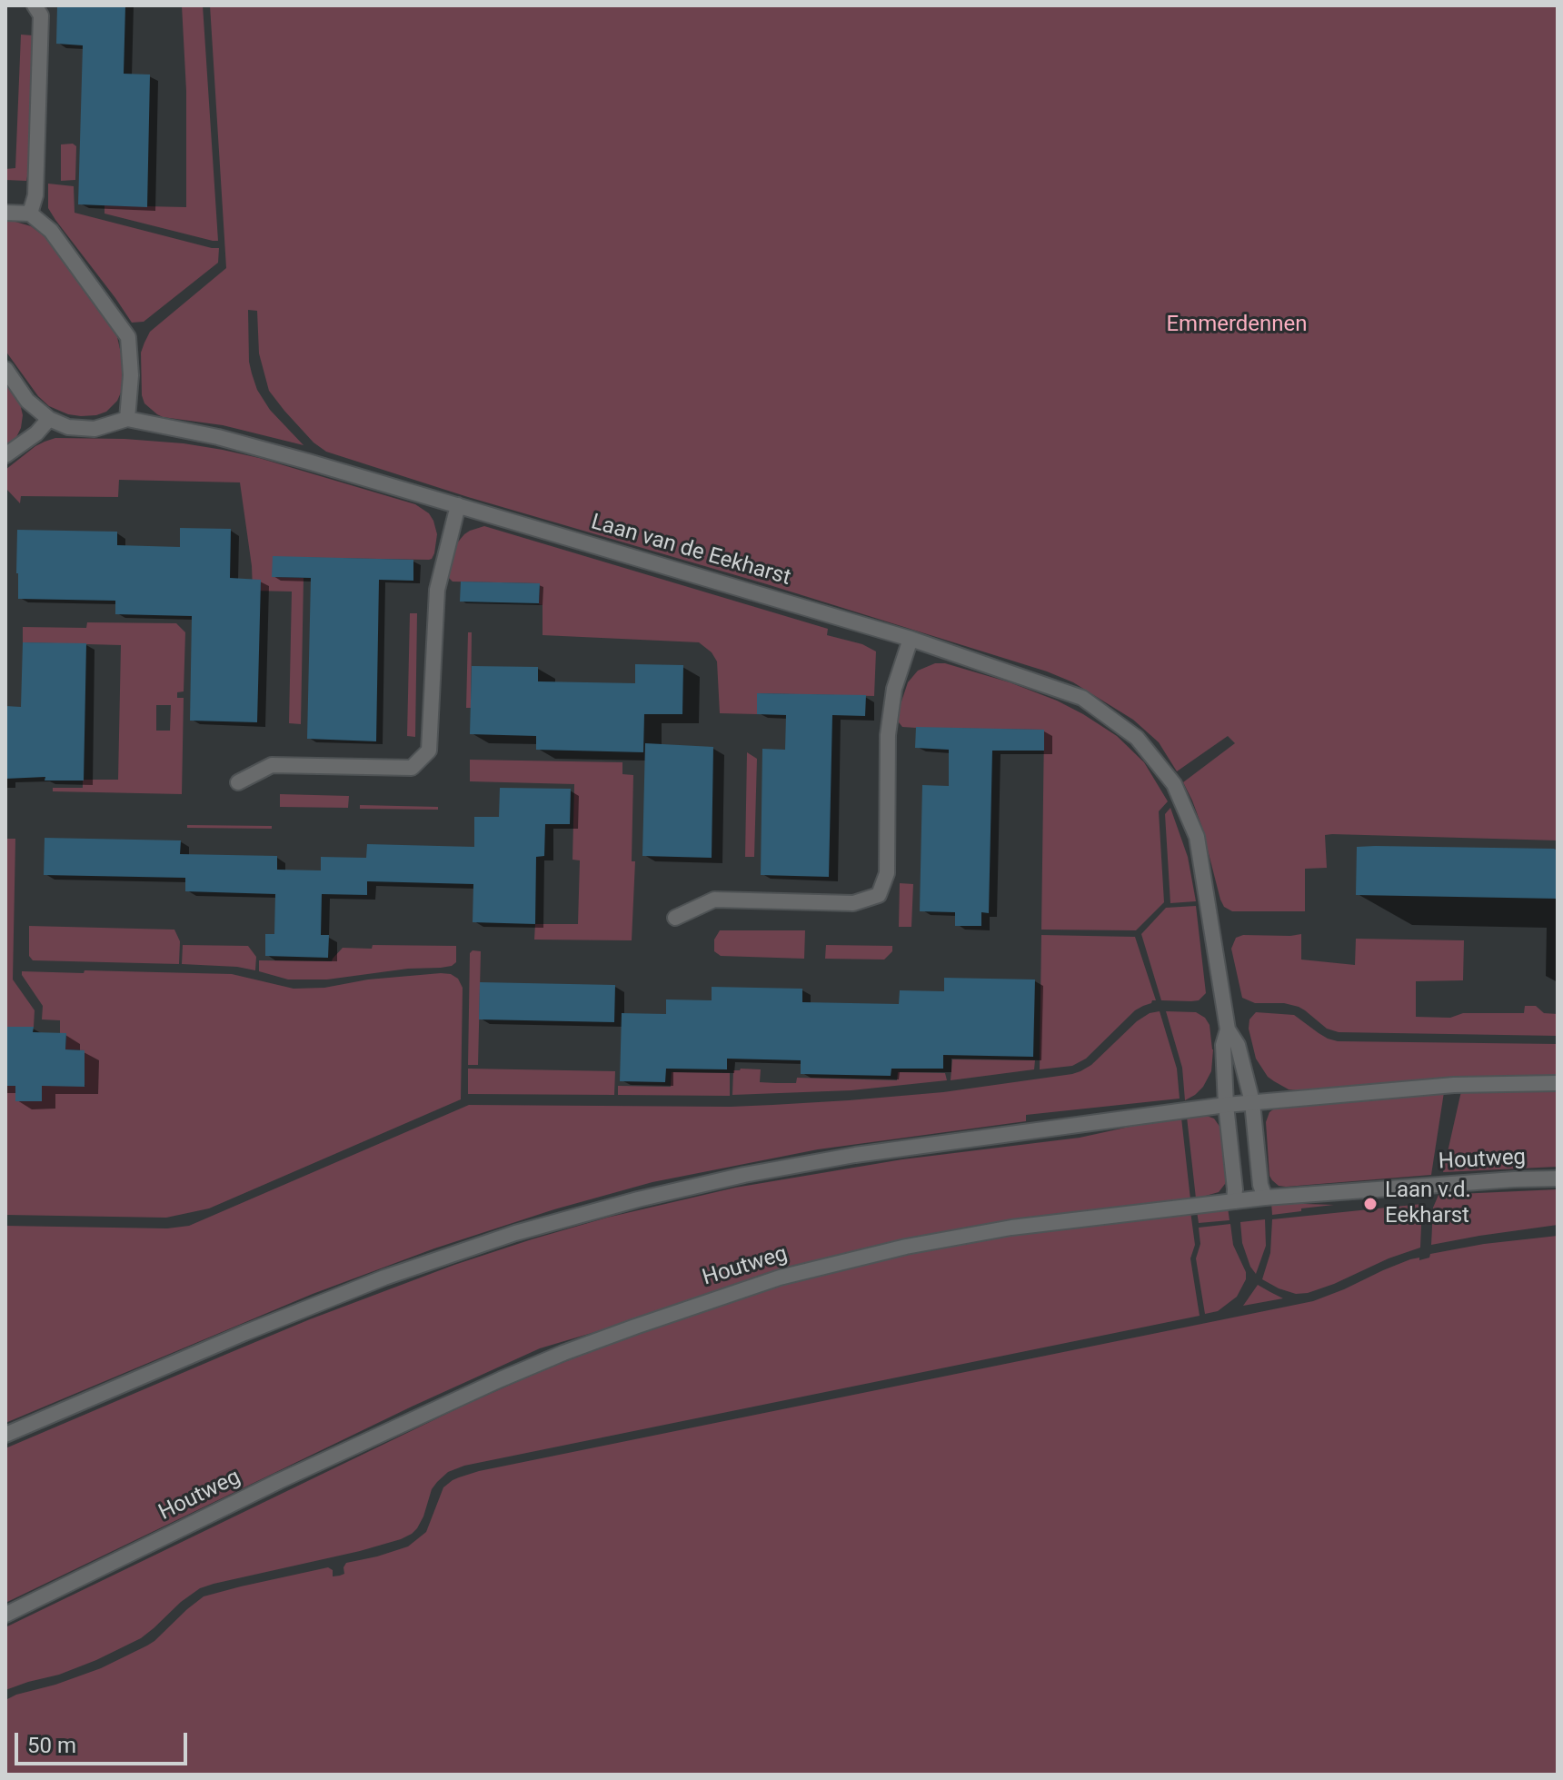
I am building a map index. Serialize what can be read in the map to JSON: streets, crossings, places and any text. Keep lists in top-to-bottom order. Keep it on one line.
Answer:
{"streets":{"street":["Laan van de Eekharst","Houtweg"]},"crossings":[["Laan van de Eekharst","Houtweg"]],"parks":["Emmerdennen"],"places":["Laan v.d. Eekharst"],"scale_bar":"50 m"}
